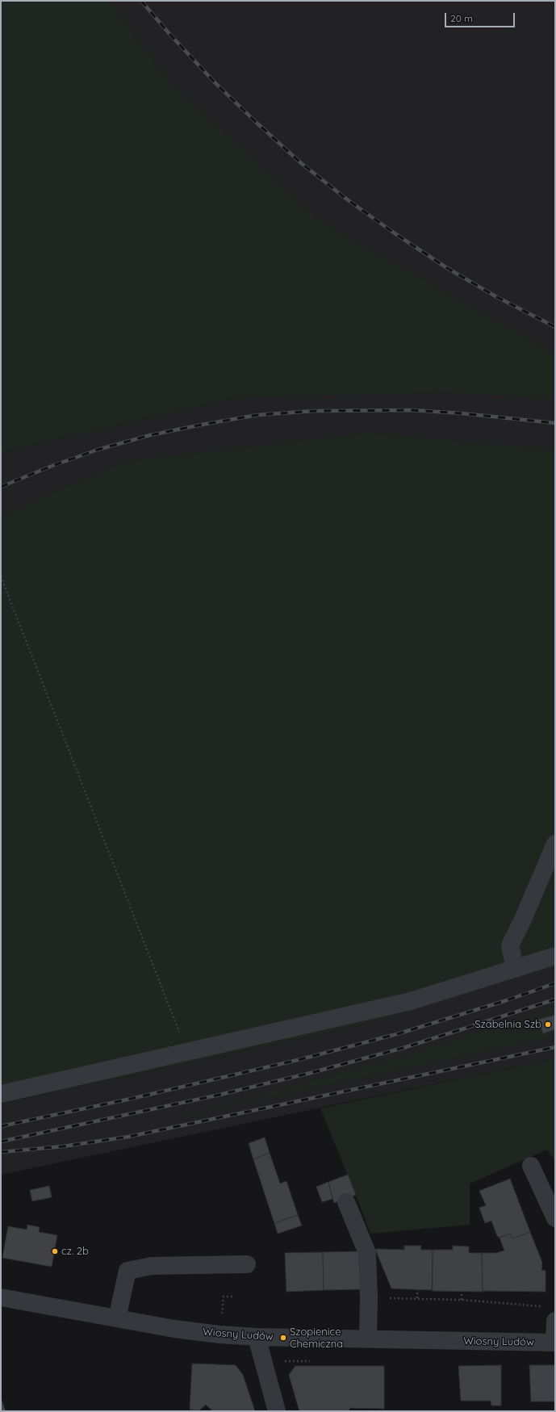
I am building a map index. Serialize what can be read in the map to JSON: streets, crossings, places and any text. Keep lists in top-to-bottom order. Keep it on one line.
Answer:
{"streets":{"street":["Wiosny Ludów"]},"places":["Szabelnia Szb","cz. 2b","Szopienice Chemiczna"],"scale_bar":"20 m"}
